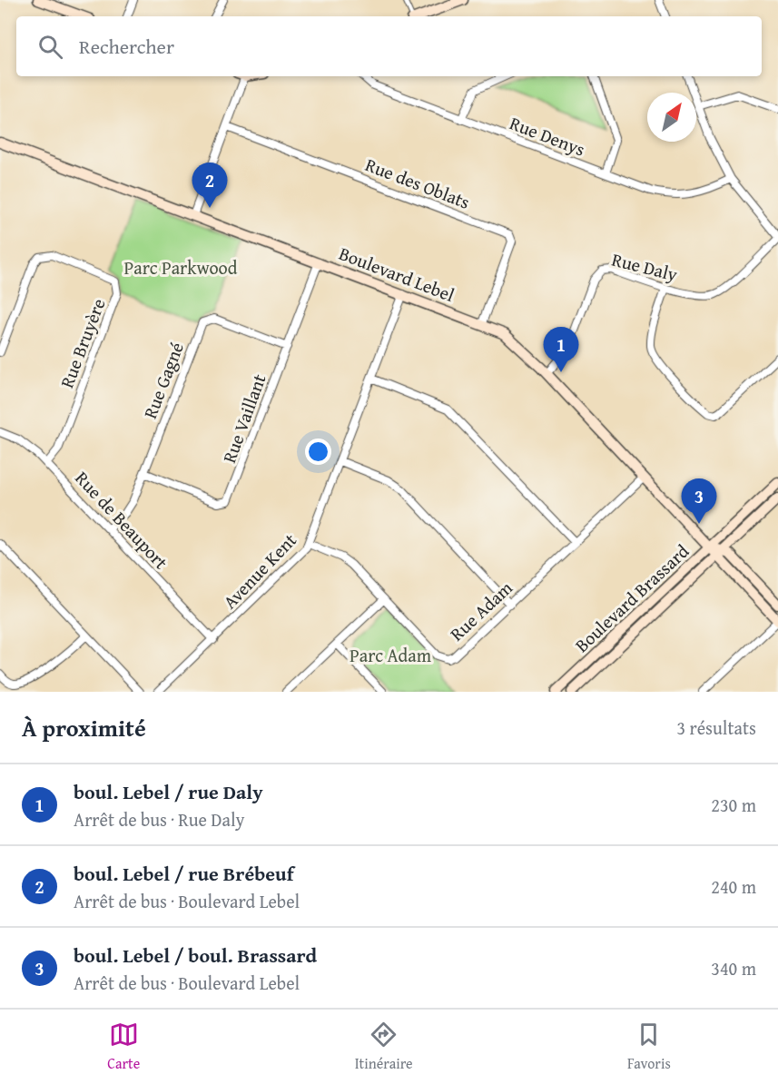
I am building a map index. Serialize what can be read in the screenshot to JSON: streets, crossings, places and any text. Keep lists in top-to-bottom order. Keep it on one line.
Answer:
{"streets":{"street":["Rue Denys","Rue des Oblats","Rue Daly","Boulevard Lebel","Rue Bruyère","Rue Gagné","Rue Vaillant","Rue de Beauport","Avenue Kent","Boulevard Brassard","Rue Adam"]},"crossings":[["Rue des Oblats","Boulevard Lebel"],["Rue Daly","Boulevard Lebel"],["Boulevard Lebel","Rue Vaillant"],["Boulevard Lebel","Avenue Kent"],["Boulevard Lebel","Boulevard Brassard"],["Boulevard Lebel","Rue Adam"],["Rue Bruyère","Rue de Beauport"],["Rue Gagné","Rue Vaillant"],["Rue Gagné","Rue de Beauport"],["Rue de Beauport","Avenue Kent"],["Avenue Kent","Rue Adam"]],"parks":["Parc Parkwood","Parc Adam"],"north":"top right","page":{"search":"Rechercher","pins":["2","1","3"],"heading":["À proximité","3 résultats"],"list":[{"mark":"1","name":"boul. Lebel / rue Daly","note":"Arrêt de bus · Rue Daly","value":"230 m"},{"mark":"2","name":"boul. Lebel / rue Brébeuf","note":"Arrêt de bus · Boulevard Lebel","value":"240 m"},{"mark":"3","name":"boul. Lebel / boul. Brassard","note":"Arrêt de bus · Boulevard Lebel","value":"340 m"}],"nav":["Carte","Itinéraire","Favoris"]}}
